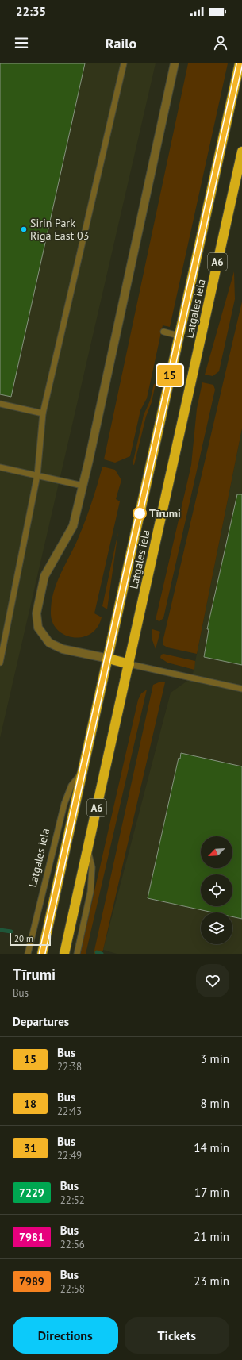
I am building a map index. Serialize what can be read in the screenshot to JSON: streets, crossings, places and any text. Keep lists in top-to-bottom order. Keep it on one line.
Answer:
{"streets":{"highway":["A6","Latgales iela"]},"places":["Sirin Park Riga East 03","Tīrumi"],"lines":["bus line 15"],"scale_bar":"20 m","north":"bottom left","page":{"status":"22:35","header":"Railo","on_map":"15","scale":"20 m","heading":[["Tīrumi","Bus"],"Departures"],"list":[{"mark":"15","name":"Bus","note":"22:38","value":"3 min"},{"mark":"18","name":"Bus","note":"22:43","value":"8 min"},{"mark":"31","name":"Bus","note":"22:49","value":"14 min"},{"mark":"7229","name":"Bus","note":"22:52","value":"17 min"},{"mark":"7981","name":"Bus","note":"22:56","value":"21 min"},{"mark":"7989","name":"Bus","note":"22:58","value":"23 min"}],"buttons":["Directions","Tickets"]}}
